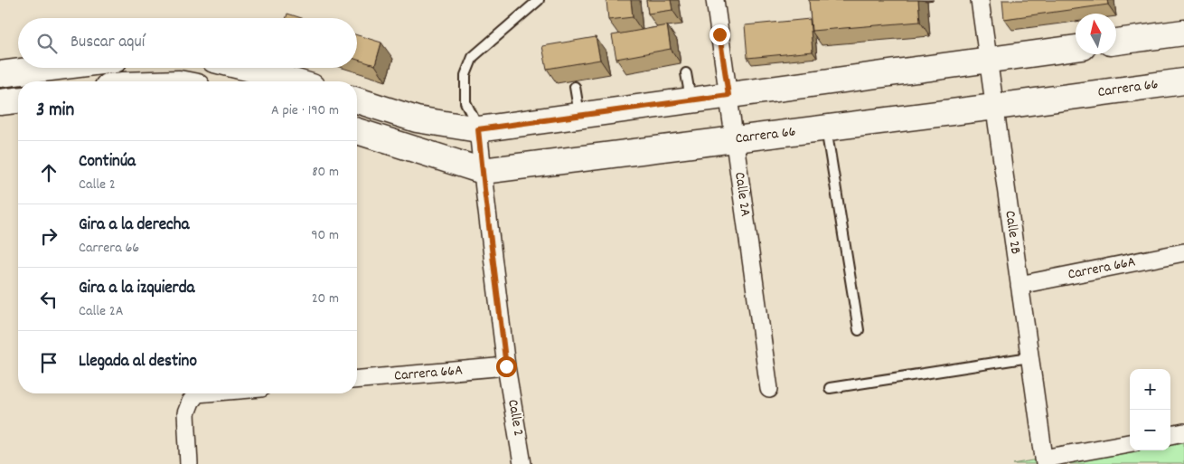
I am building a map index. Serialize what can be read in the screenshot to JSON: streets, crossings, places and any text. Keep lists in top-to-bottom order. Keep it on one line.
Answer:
{"streets":{"main road":["Carrera 66"],"street":["Calle 2A","Calle 2B","Carrera 66A","Calle 2"]},"crossings":[["Carrera 66","Calle 2A"],["Carrera 66","Calle 2B"],["Carrera 66","Calle 2"],["Calle 2B","Carrera 66A"],["Carrera 66A","Calle 2"]],"north":"top","page":{"search":"Buscar aquí","heading":["3 min","A pie · 190 m"],"list":[["Continúa","Calle 2","80 m"],["Gira a la derecha","Carrera 66","90 m"],["Gira a la izquierda","Calle 2A","20 m"],"Llegada al destino"],"map_buttons":["+","−"]}}
